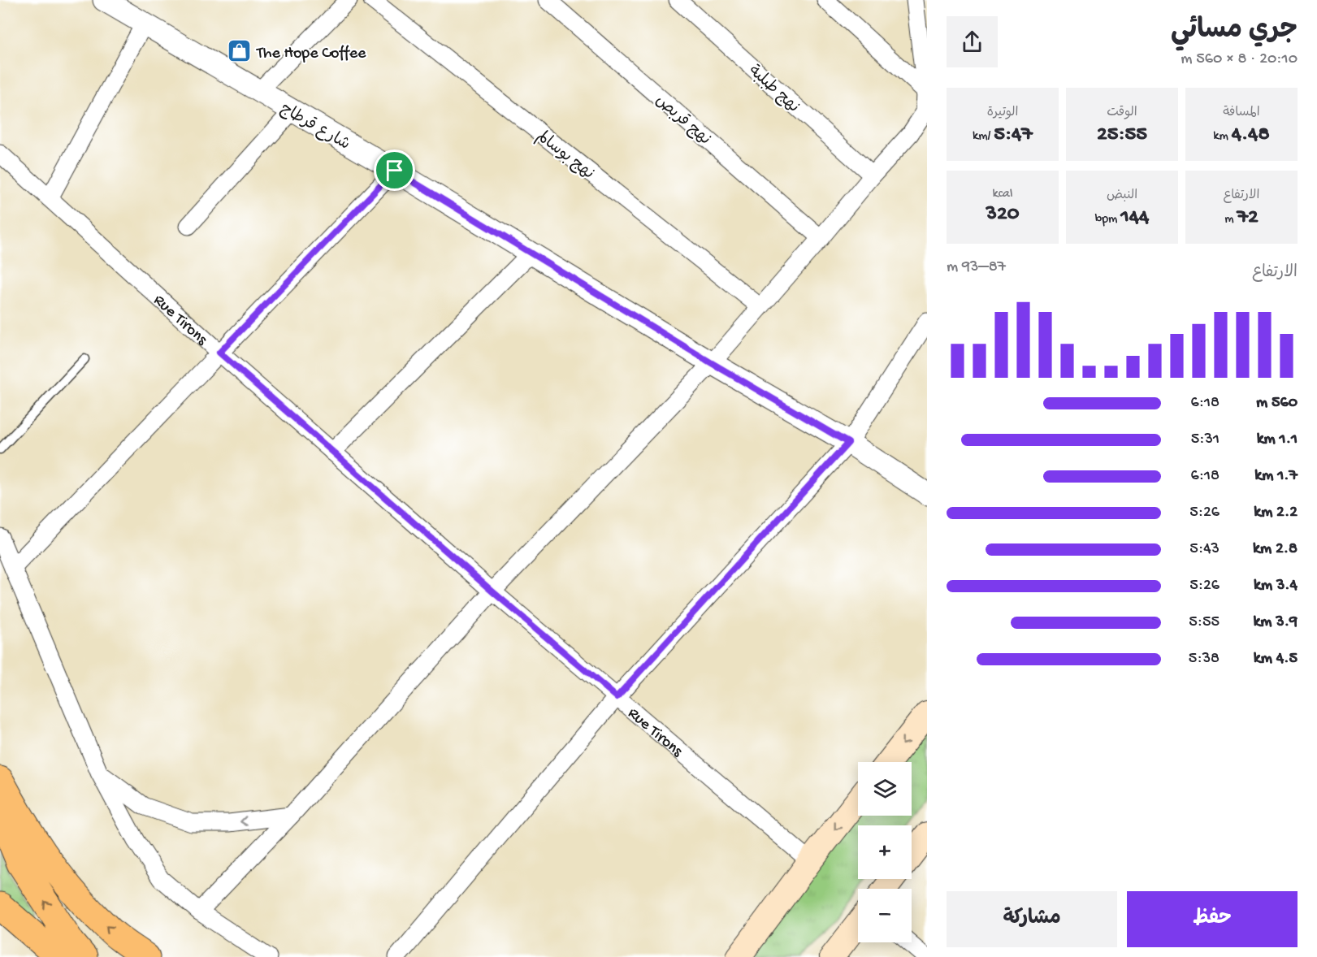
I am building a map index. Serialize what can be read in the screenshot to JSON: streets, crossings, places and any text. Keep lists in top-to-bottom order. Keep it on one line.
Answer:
{"streets":{"street":["نهج طبلبة","نهج قربص","شارع قرطاج","نهج بوسالم","Rue Tirons"]},"places":{"shop":["The Hope Coffee"]},"page":{"heading":["جري مسائي","20:10 · 8 × 560 m"],"stats":[["المسافة","4.48 km"],["الوقت","25:55"],["الوتيرة","5:47 /km"],["الارتفاع","72 m"],["النبض","144 bpm"],["kcal","320"]],"chart":["الارتفاع","87–93 m"],"list":[{"name":"560 m","note":"6:18"},{"name":"1.1 km","note":"5:31"},{"name":"1.7 km","note":"6:18"},{"name":"2.2 km","note":"5:26"},{"name":"2.8 km","note":"5:43"},{"name":"3.4 km","note":"5:26"},{"name":"3.9 km","note":"5:55"},{"name":"4.5 km","note":"5:38"}],"map_buttons":["+","−"],"buttons":["حفظ","مشاركة"]}}
